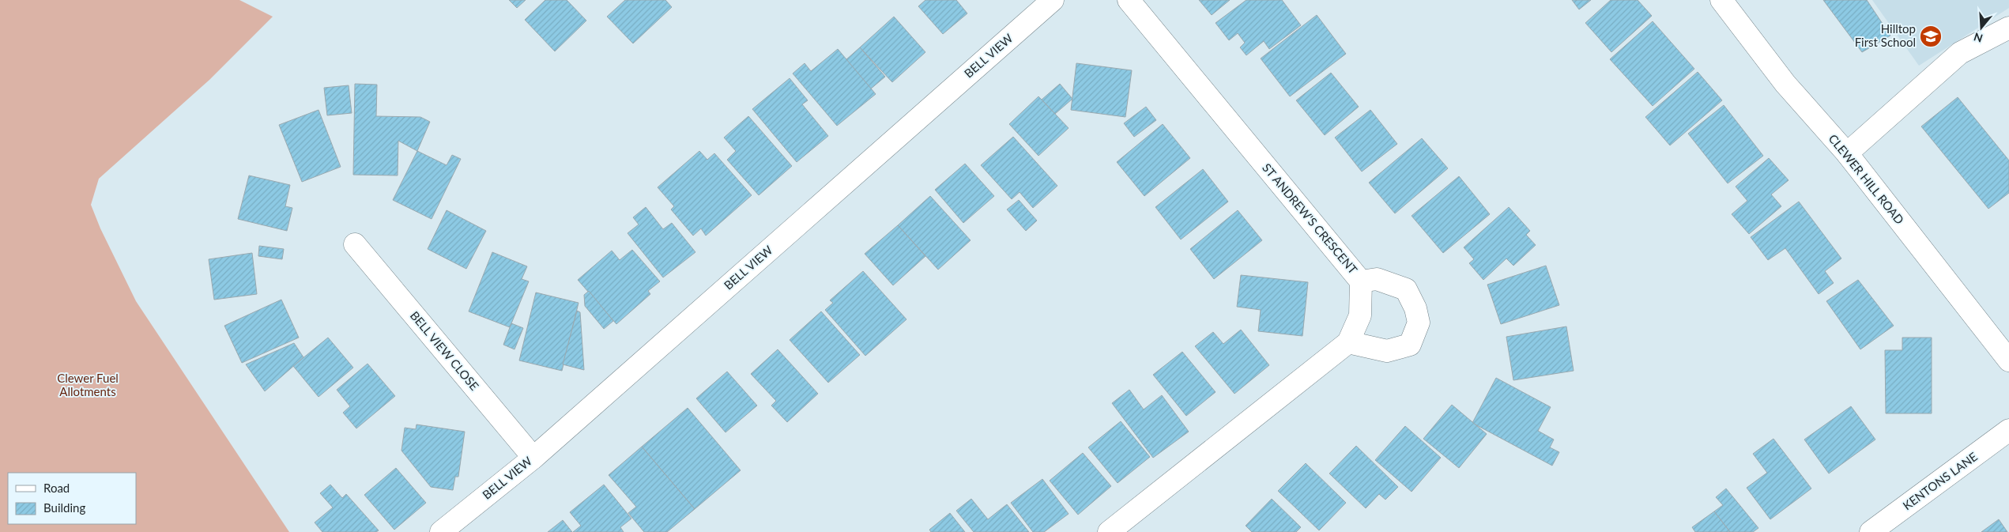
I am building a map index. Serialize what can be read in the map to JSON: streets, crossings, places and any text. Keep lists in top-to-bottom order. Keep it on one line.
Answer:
{"streets":{"street":["BELL VIEW","CLEWER HILL ROAD","ST ANDREW'S CRESCENT","BELL VIEW CLOSE","KENTONS LANE"]},"crossings":[["BELL VIEW","BELL VIEW CLOSE"]],"parks":["Clewer Fuel Allotments"],"places":{"school or university":["Hilltop First School"]},"legend":["Road","Building"],"north":"bottom"}
